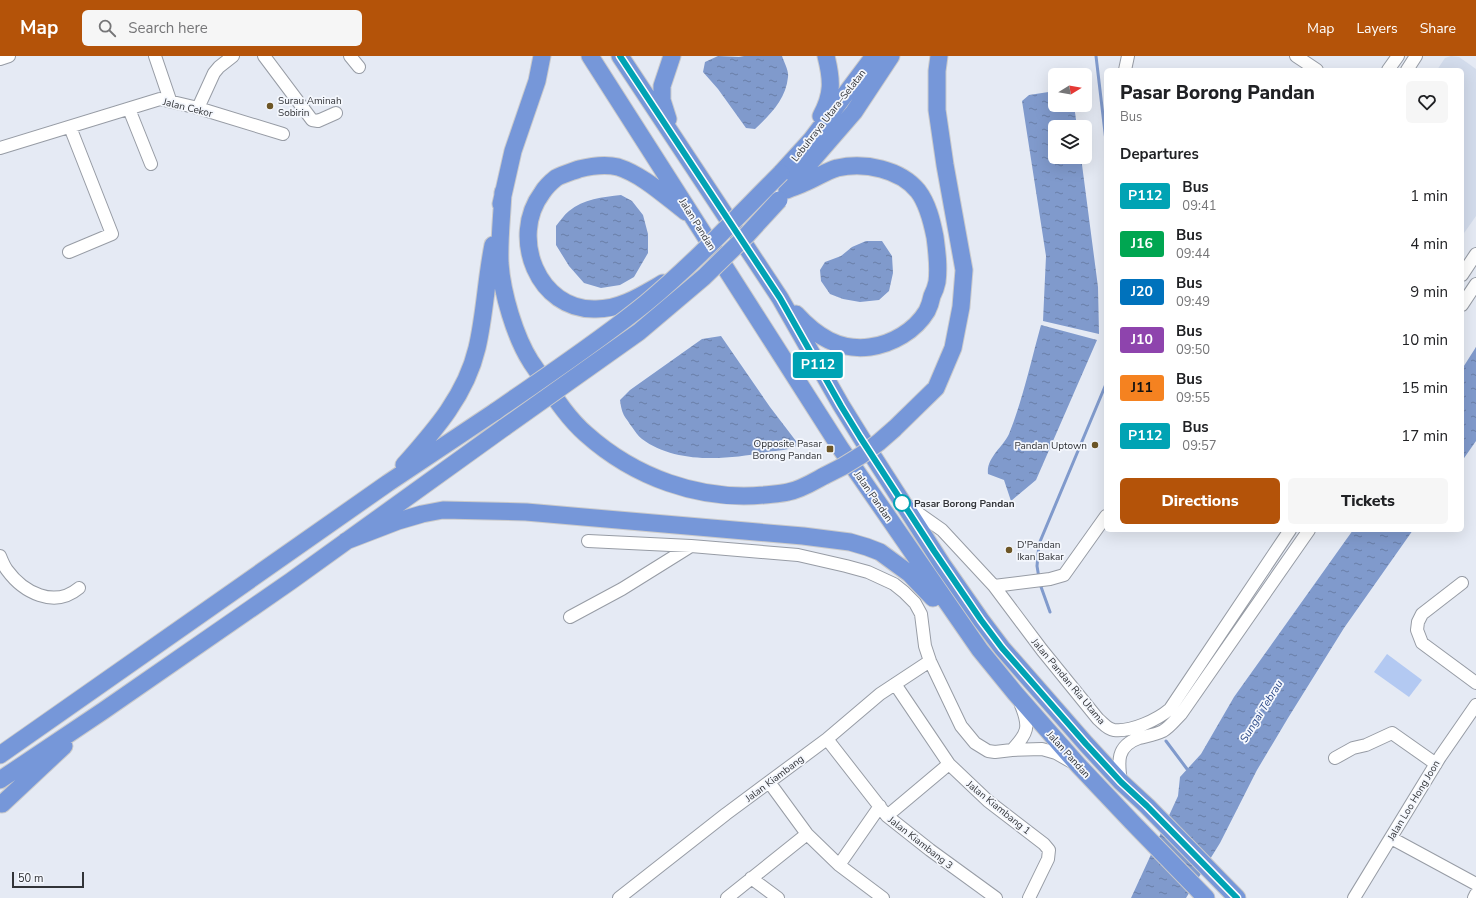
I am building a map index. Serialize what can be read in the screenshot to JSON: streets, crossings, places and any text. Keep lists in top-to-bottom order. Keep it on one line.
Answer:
{"streets":{"highway":["Lebuhraya Utara–Selatan","Jalan Pandan"],"street":["Jalan Cekor","Jalan Pandan Ria Utama","Jalan Kiambang","Jalan Loo Hong Joon","Jalan Kiambang 1","Jalan Kiambang 3"]},"crossings":[["Jalan Pandan","Jalan Pandan Ria Utama"],["Jalan Kiambang","Jalan Kiambang 1"],["Jalan Kiambang","Jalan Kiambang 3"]],"water":["Sungai Tebrau"],"places":{"other":["Surau Aminah Sobirin","Pandan Uptown","Pasar Borong Pandan","D'Pandan Ikan Bakar"],"transit":["Opposite Pasar Borong Pandan"]},"lines":["bus line P112"],"scale_bar":"50 m","north":"right","page":{"header":"Map","search":"Search here","nav":["Map","Layers","Share"],"on_map":"P112","heading":[["Pasar Borong Pandan","Bus"],"Departures"],"list":[{"mark":"P112","name":"Bus","note":"09:41","value":"1 min"},{"mark":"J16","name":"Bus","note":"09:44","value":"4 min"},{"mark":"J20","name":"Bus","note":"09:49","value":"9 min"},{"mark":"J10","name":"Bus","note":"09:50","value":"10 min"},{"mark":"J11","name":"Bus","note":"09:55","value":"15 min"},{"mark":"P112","name":"Bus","note":"09:57","value":"17 min"}],"buttons":["Directions","Tickets"],"scale":"50 m"}}
